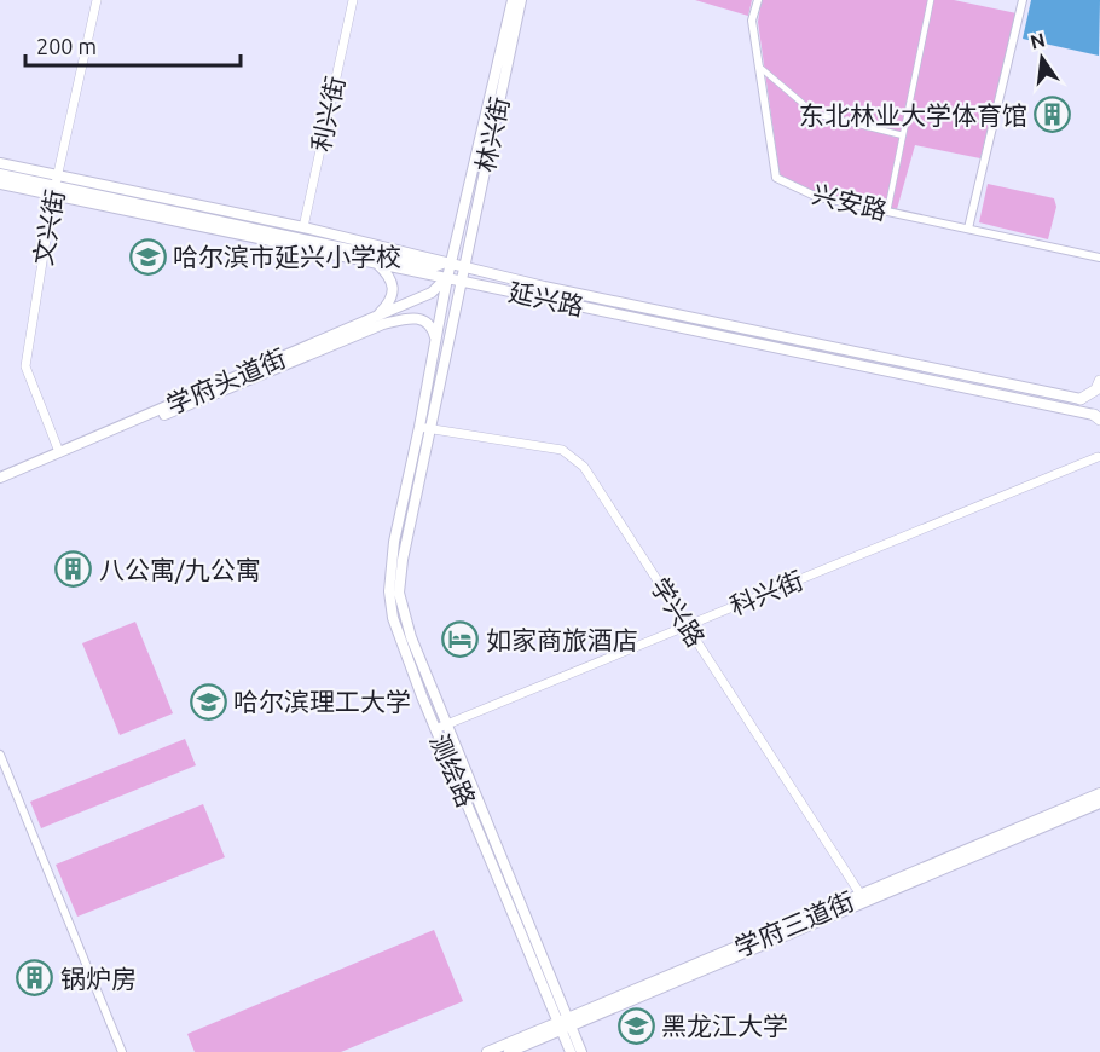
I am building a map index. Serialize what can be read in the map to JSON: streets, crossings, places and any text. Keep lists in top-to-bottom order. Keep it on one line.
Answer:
{"streets":{"main road":["林兴街","延兴路","学府头道街","测绘路","学府三道街"],"street":["利兴街","兴安路","文兴街","科兴街","学兴路"]},"crossings":[["利兴街","延兴路"],["林兴街","延兴路"],["林兴街","测绘路"],["文兴街","延兴路"],["文兴街","学府头道街"],["延兴路","学府头道街"],["延兴路","测绘路"],["学府头道街","测绘路"],["科兴街","学兴路"],["科兴街","测绘路"],["学兴路","测绘路"],["学兴路","学府三道街"],["测绘路","学府三道街"]],"places":{"building":["东北林业大学体育馆","八公寓/九公寓","锅炉房"],"school or university":["哈尔滨市延兴小学校","哈尔滨理工大学","黑龙江大学"],"hotel":["如家商旅酒店"]},"scale_bar":"200 m","north":"top"}
